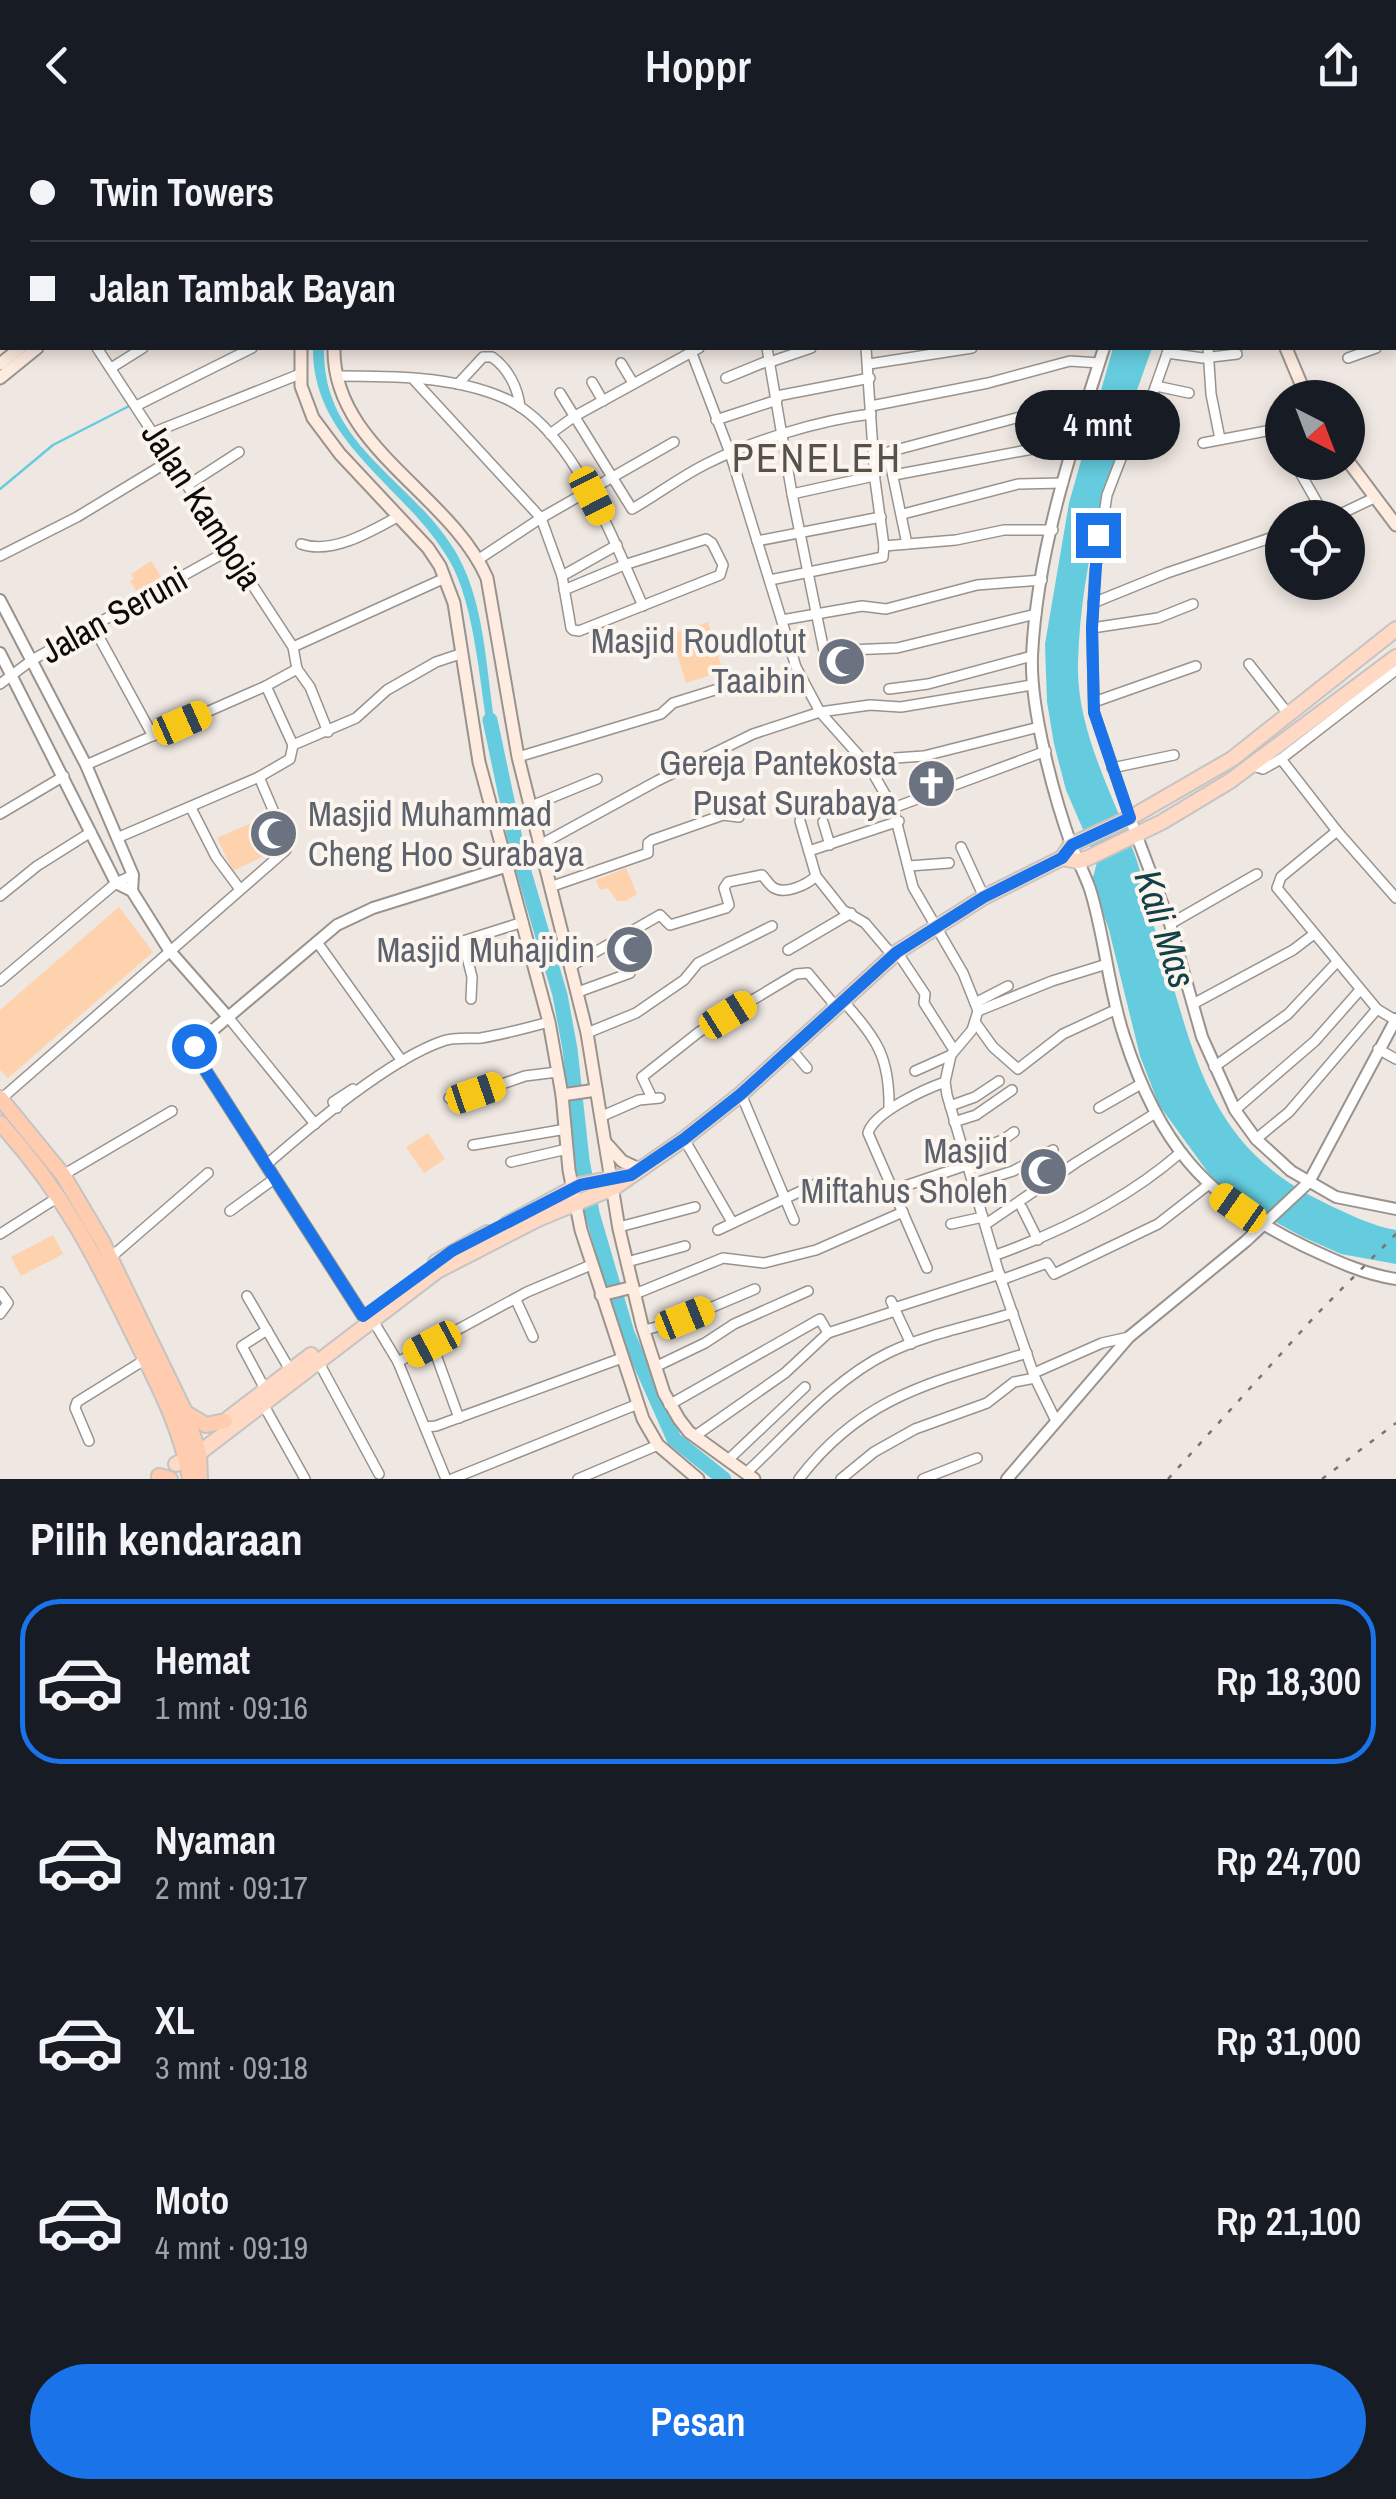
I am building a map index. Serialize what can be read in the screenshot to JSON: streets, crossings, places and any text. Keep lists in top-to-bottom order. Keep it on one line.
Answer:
{"streets":{"street":["Jalan Kamboja","Jalan Seruni"]},"crossings":[["Jalan Kamboja","Jalan Seruni"]],"districts":["PENELEH"],"water":["Kali Mas"],"places":{"mosque":["Masjid Roudlotut Taaibin","Masjid Muhammad Cheng Hoo Surabaya","Masjid Muhajidin","Masjid Miftahus Sholeh"],"church":["Gereja Pantekosta Pusat Surabaya"]},"north":"bottom right","page":{"header":"Hoppr","banner":["Twin Towers","Jalan Tambak Bayan"],"bubble":"4 mnt","heading":"Pilih kendaraan","list":[{"name":"Hemat","note":"1 mnt · 09:16","value":"Rp 18,300"},{"name":"Nyaman","note":"2 mnt · 09:17","value":"Rp 24,700"},{"name":"XL","note":"3 mnt · 09:18","value":"Rp 31,000"},{"name":"Moto","note":"4 mnt · 09:19","value":"Rp 21,100"}],"buttons":"Pesan"}}
